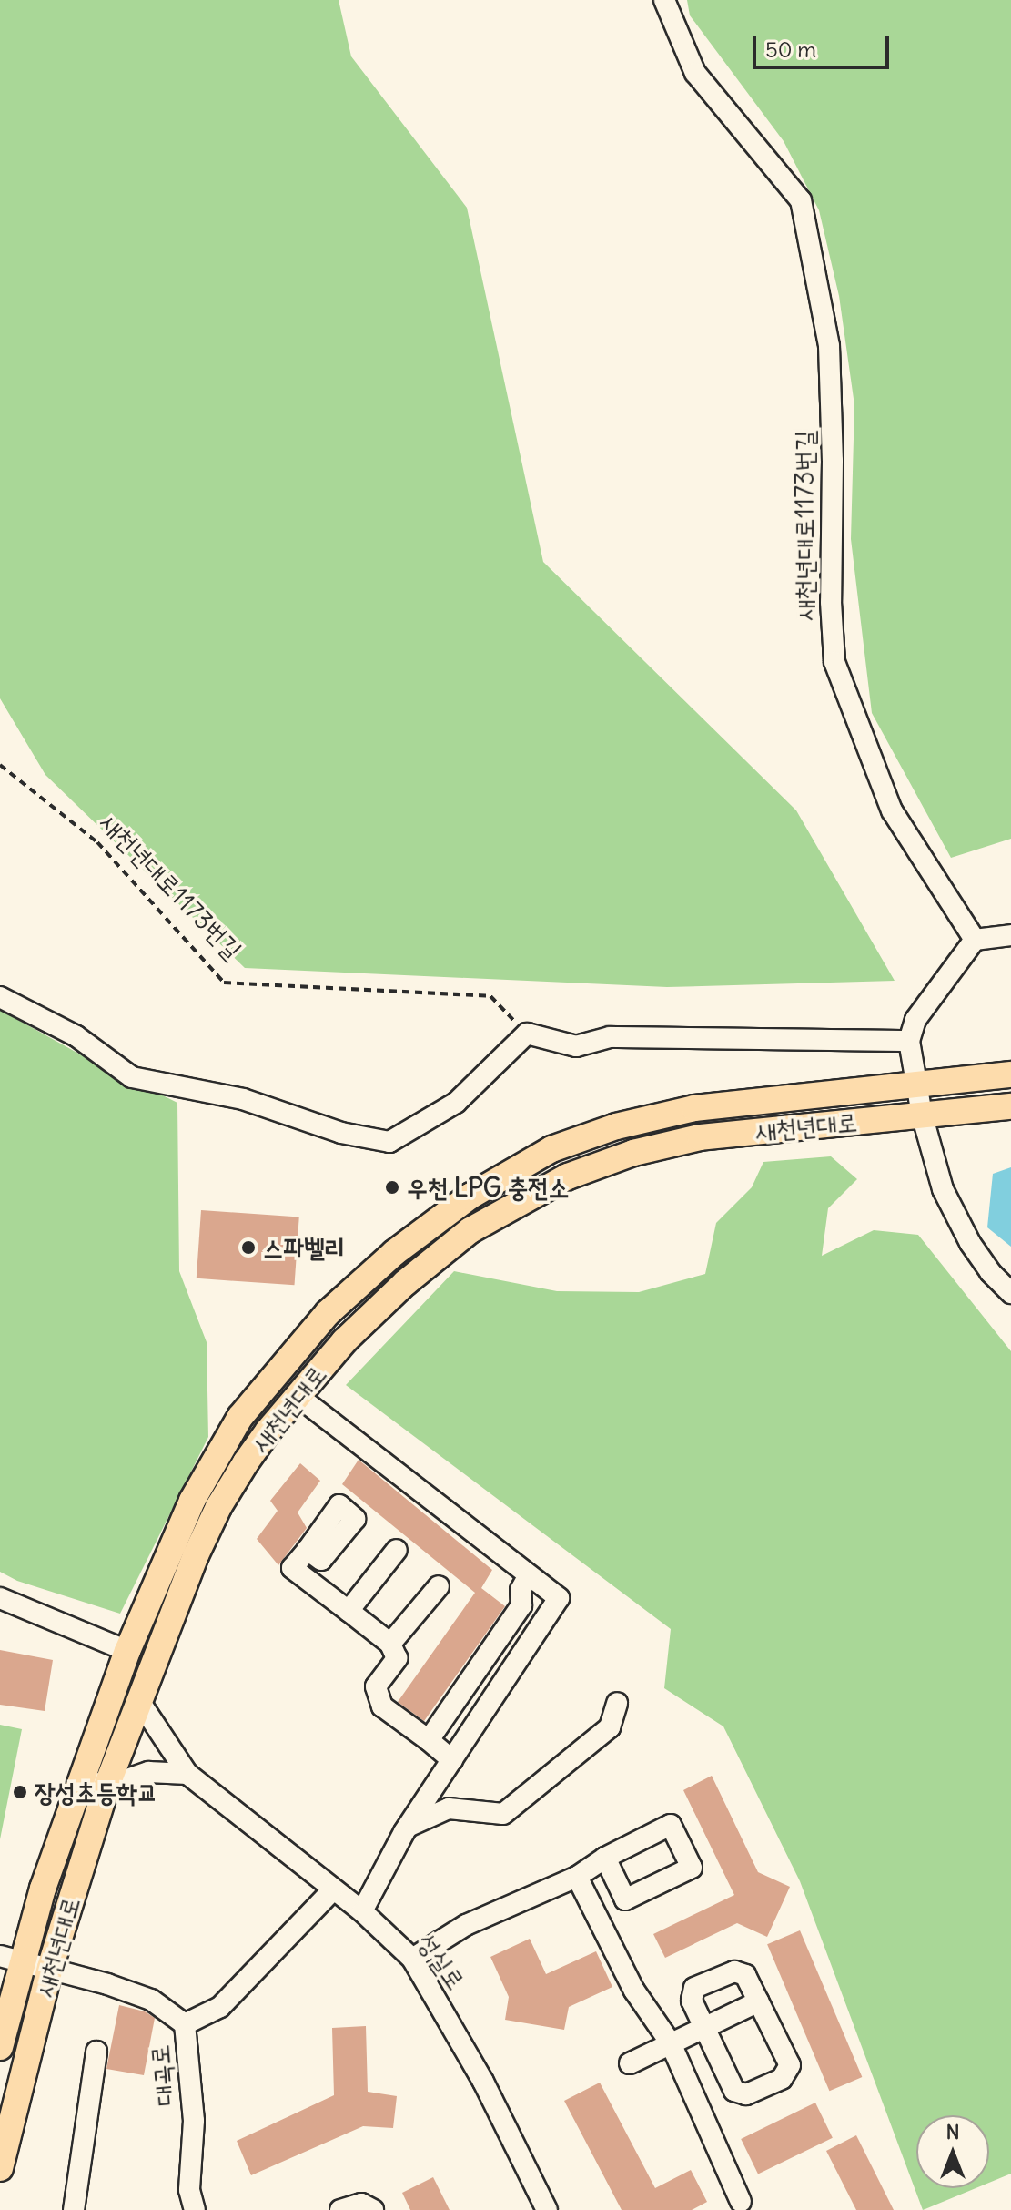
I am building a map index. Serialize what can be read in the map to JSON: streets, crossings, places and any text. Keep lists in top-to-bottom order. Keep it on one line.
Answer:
{"streets":{"main road":["새천년대로"],"street":["새천년대로1173번길","성실로","대곡로"]},"crossings":[["새천년대로","성실로"],["새천년대로","대곡로"]],"places":["우천 LPG 충전소","스파벨리","장성초등학교"],"scale_bar":"50 m","north":"top"}
